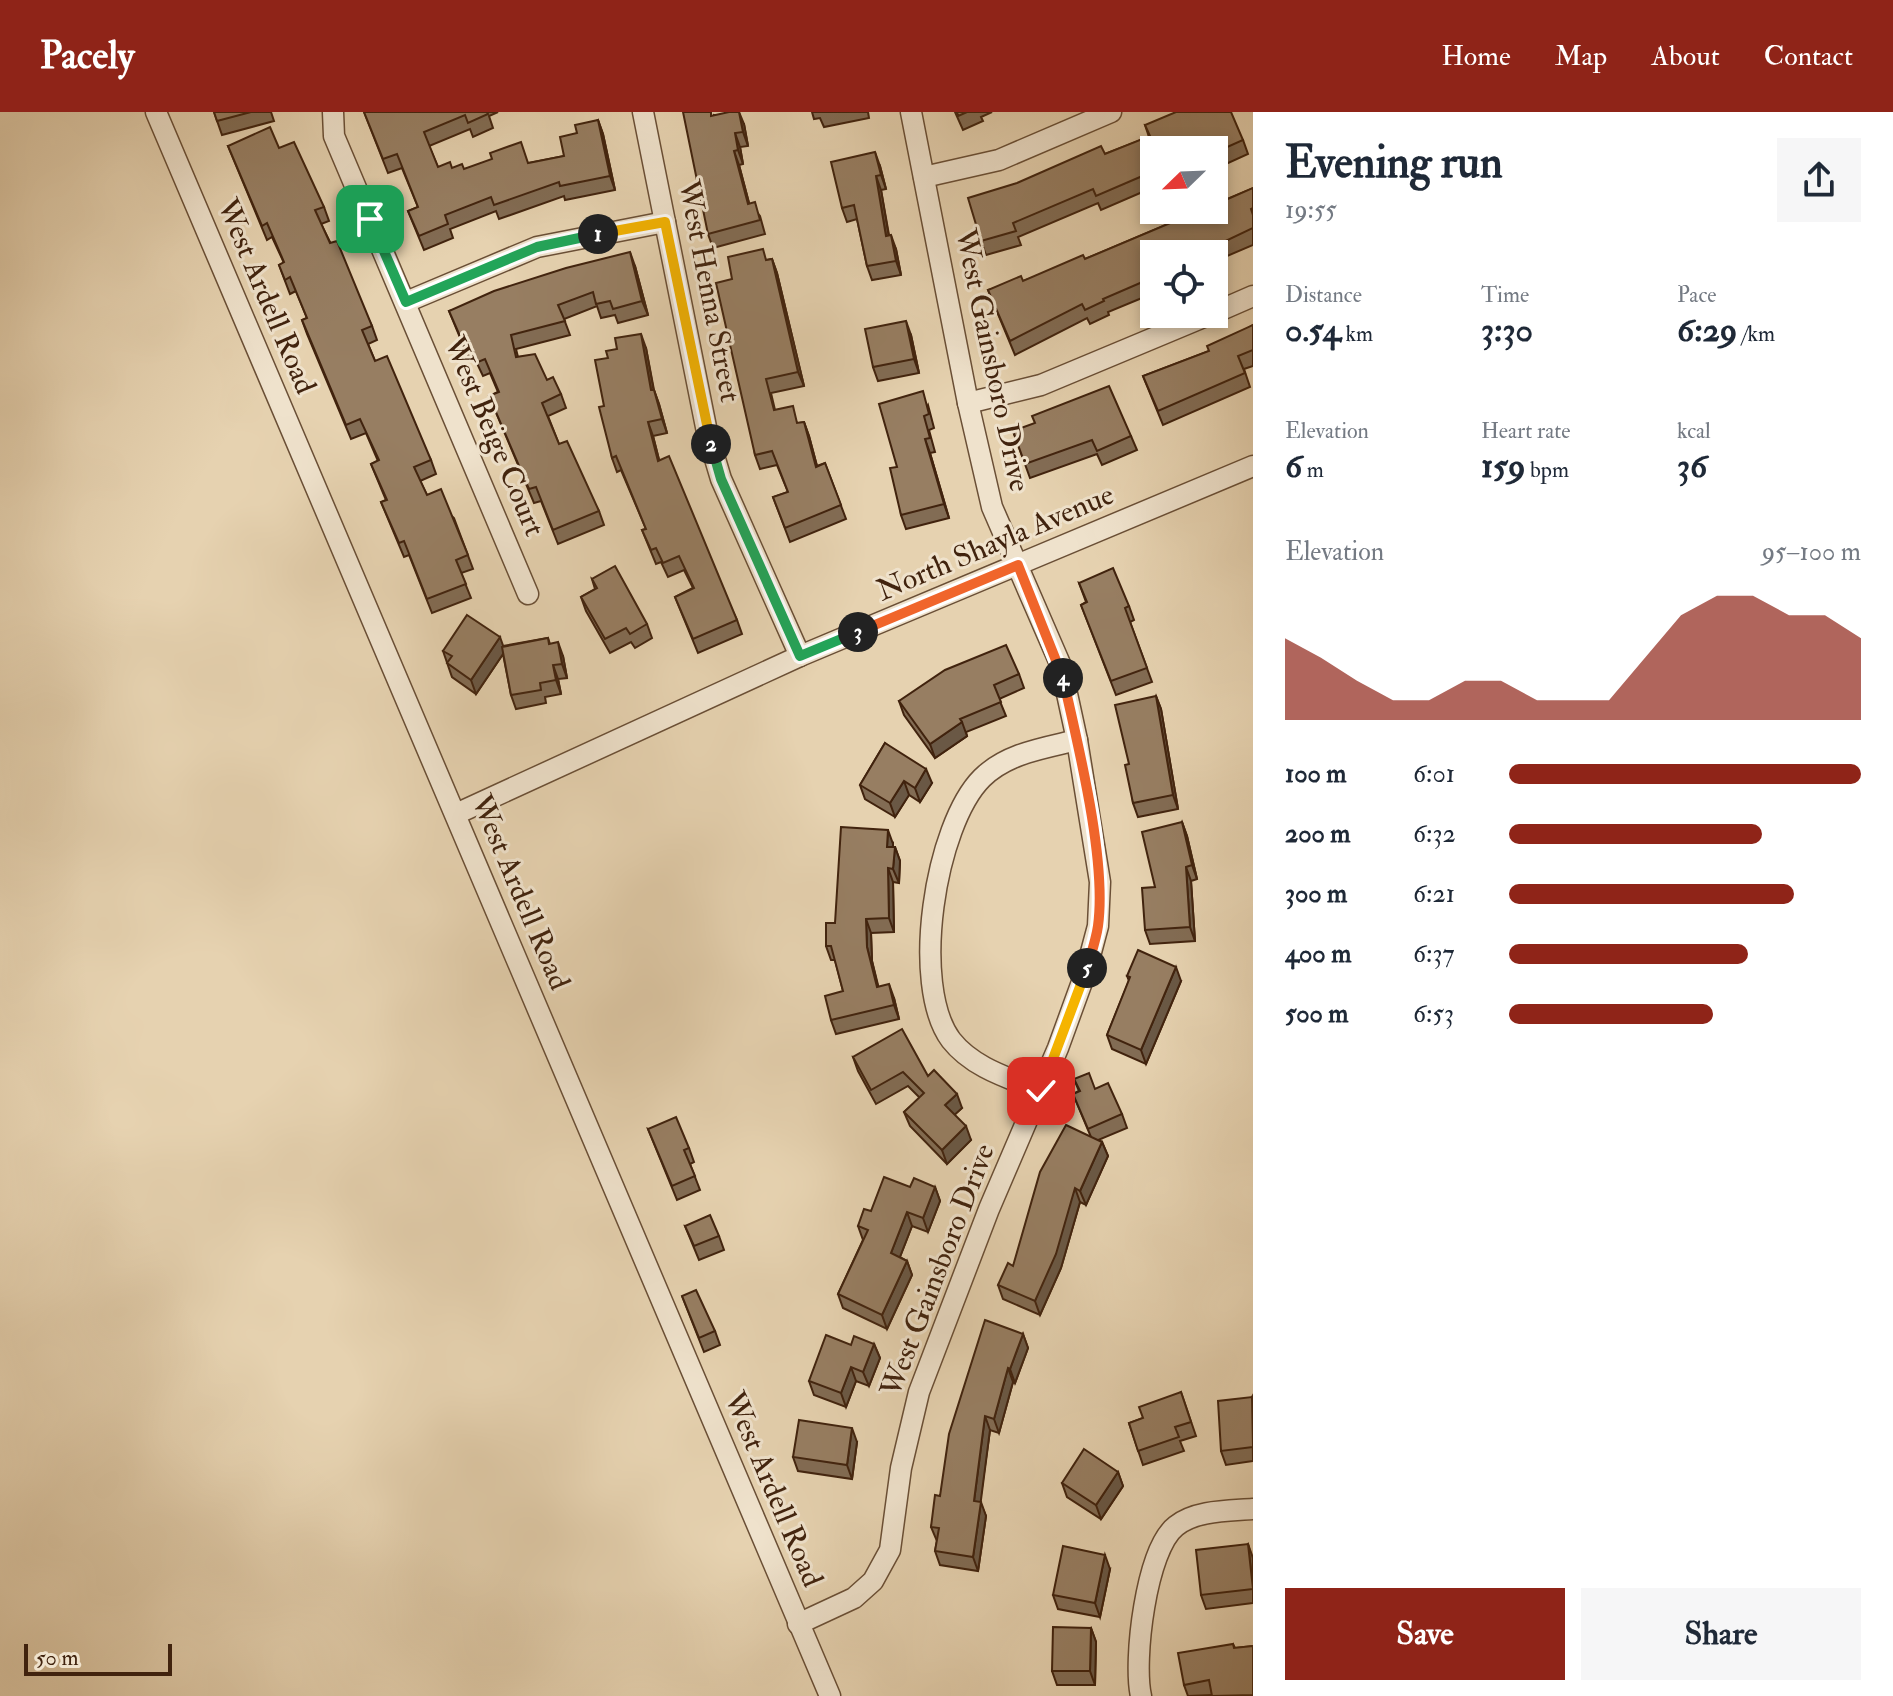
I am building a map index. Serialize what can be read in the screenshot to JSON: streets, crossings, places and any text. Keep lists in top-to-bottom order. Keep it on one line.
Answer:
{"streets":{"street":["West Henna Street","West Ardell Road","West Gainsboro Drive","West Beige Court","North Shayla Avenue"]},"crossings":[["West Henna Street","North Shayla Avenue"],["West Ardell Road","West Gainsboro Drive"],["West Ardell Road","North Shayla Avenue"],["West Gainsboro Drive","North Shayla Avenue"]],"scale_bar":"50 m","north":"bottom left","page":{"header":"Pacely","nav":["Home","Map","About","Contact"],"heading":["Evening run","19:55"],"pins":["1","2","3","4","5"],"stats":[["Distance","0.54 km"],["Time","3:30"],["Pace","6:29 /km"],["Elevation","6 m"],["Heart rate","159 bpm"],["kcal","36"]],"chart":["Elevation","95–100 m"],"list":[{"name":"100 m","note":"6:01"},{"name":"200 m","note":"6:32"},{"name":"300 m","note":"6:21"},{"name":"400 m","note":"6:37"},{"name":"500 m","note":"6:53"}],"buttons":["Save","Share"],"scale":"50 m"}}
